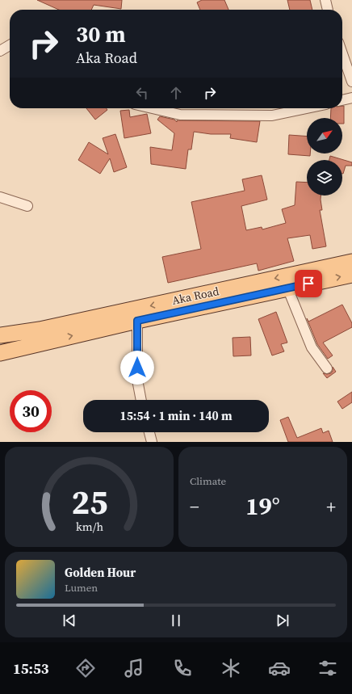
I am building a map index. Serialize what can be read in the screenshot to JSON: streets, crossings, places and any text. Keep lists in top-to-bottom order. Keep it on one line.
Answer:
{"streets":{"main road":["Aka Road"]},"north":"top right","page":{"turn":["30 m","Aka Road"],"limit":"30","trip":"15:54 · 1 min · 140 m","tile":"Climate","heat":["−","19°","+"],"song":["Golden Hour","Lumen"],"tabs":"15:53","gauge":["25","km/h"]}}
